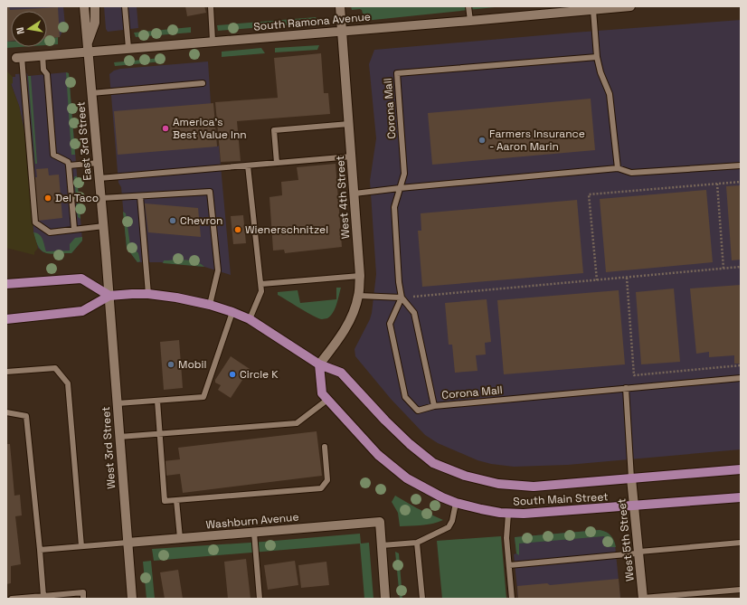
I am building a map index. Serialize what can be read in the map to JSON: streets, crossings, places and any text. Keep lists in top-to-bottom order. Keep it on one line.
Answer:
{"streets":{"main road":["South Main Street"],"street":["South Ramona Avenue","East 3rd Street","West 4th Street","West 3rd Street","Washburn Avenue","West 5th Street"],"lane":["Corona Mall"]},"crossings":[["South Ramona Avenue","East 3rd Street"],["South Ramona Avenue","West 4th Street"],["East 3rd Street","West 3rd Street"],["East 3rd Street","South Main Street"],["West 4th Street","South Main Street"],["West 3rd Street","South Main Street"],["West 3rd Street","Washburn Avenue"],["South Main Street","West 5th Street"]],"places":["America's Best Value Inn","Farmers Insurance - Aaron Marin","Del Taco","Chevron","Wienerschnitzel","Mobil","Circle K"],"north":"left"}
